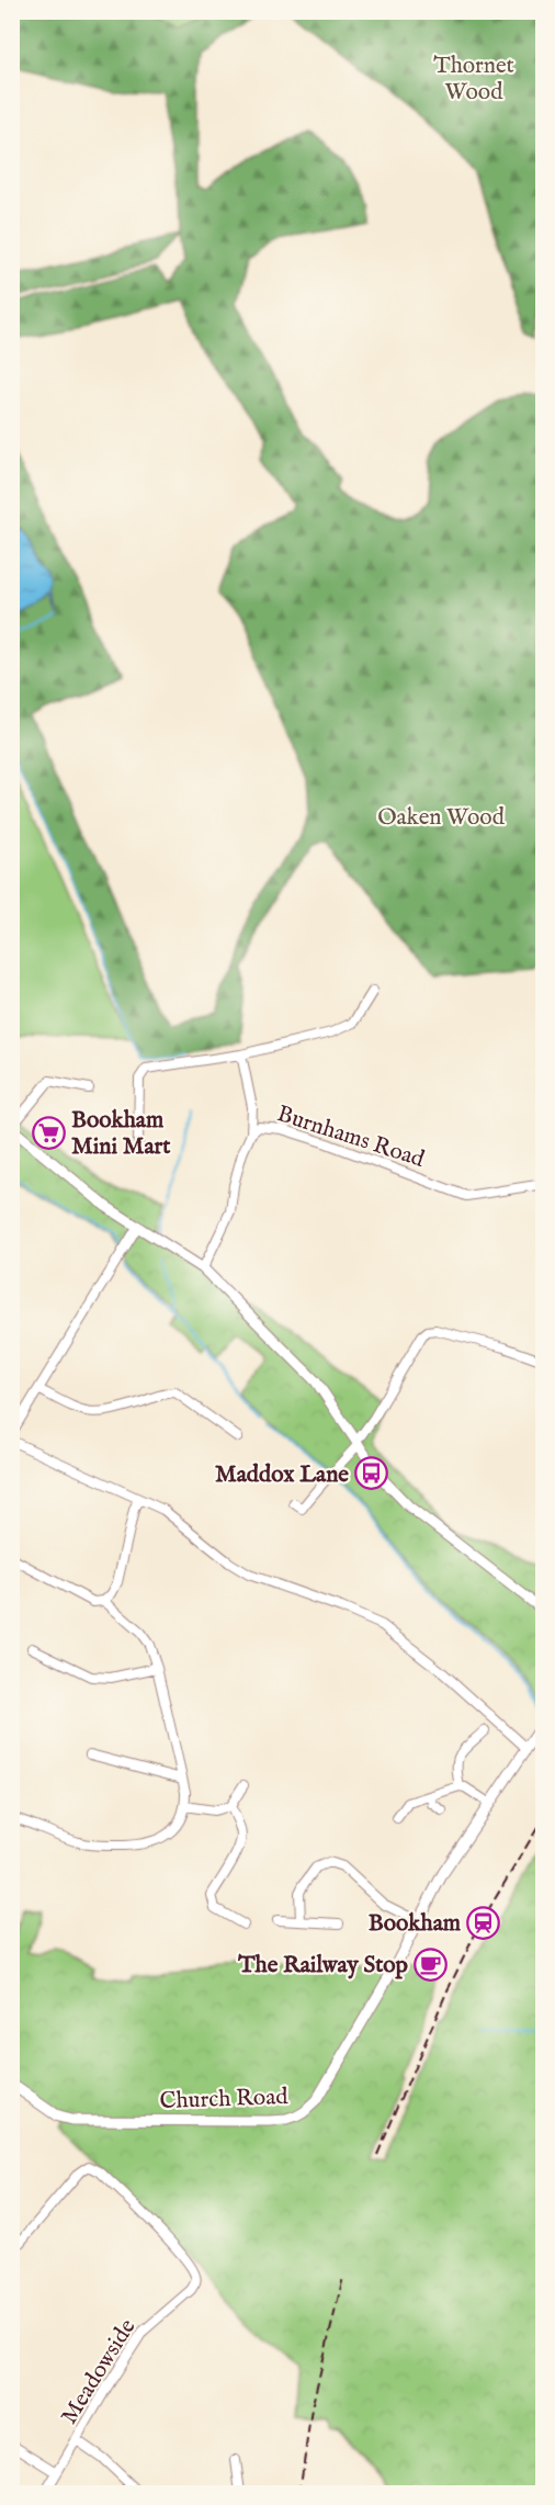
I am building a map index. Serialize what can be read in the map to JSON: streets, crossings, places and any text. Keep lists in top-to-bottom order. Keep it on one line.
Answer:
{"streets":{"street":["Burnhams Road","Church Road","Meadowside"]},"parks":["Thornet Wood","Oaken Wood"],"places":{"supermarket":["Bookham Mini Mart"],"bus stop":["Maddox Lane"],"station":["Bookham"],"cafe":["The Railway Stop"]}}
